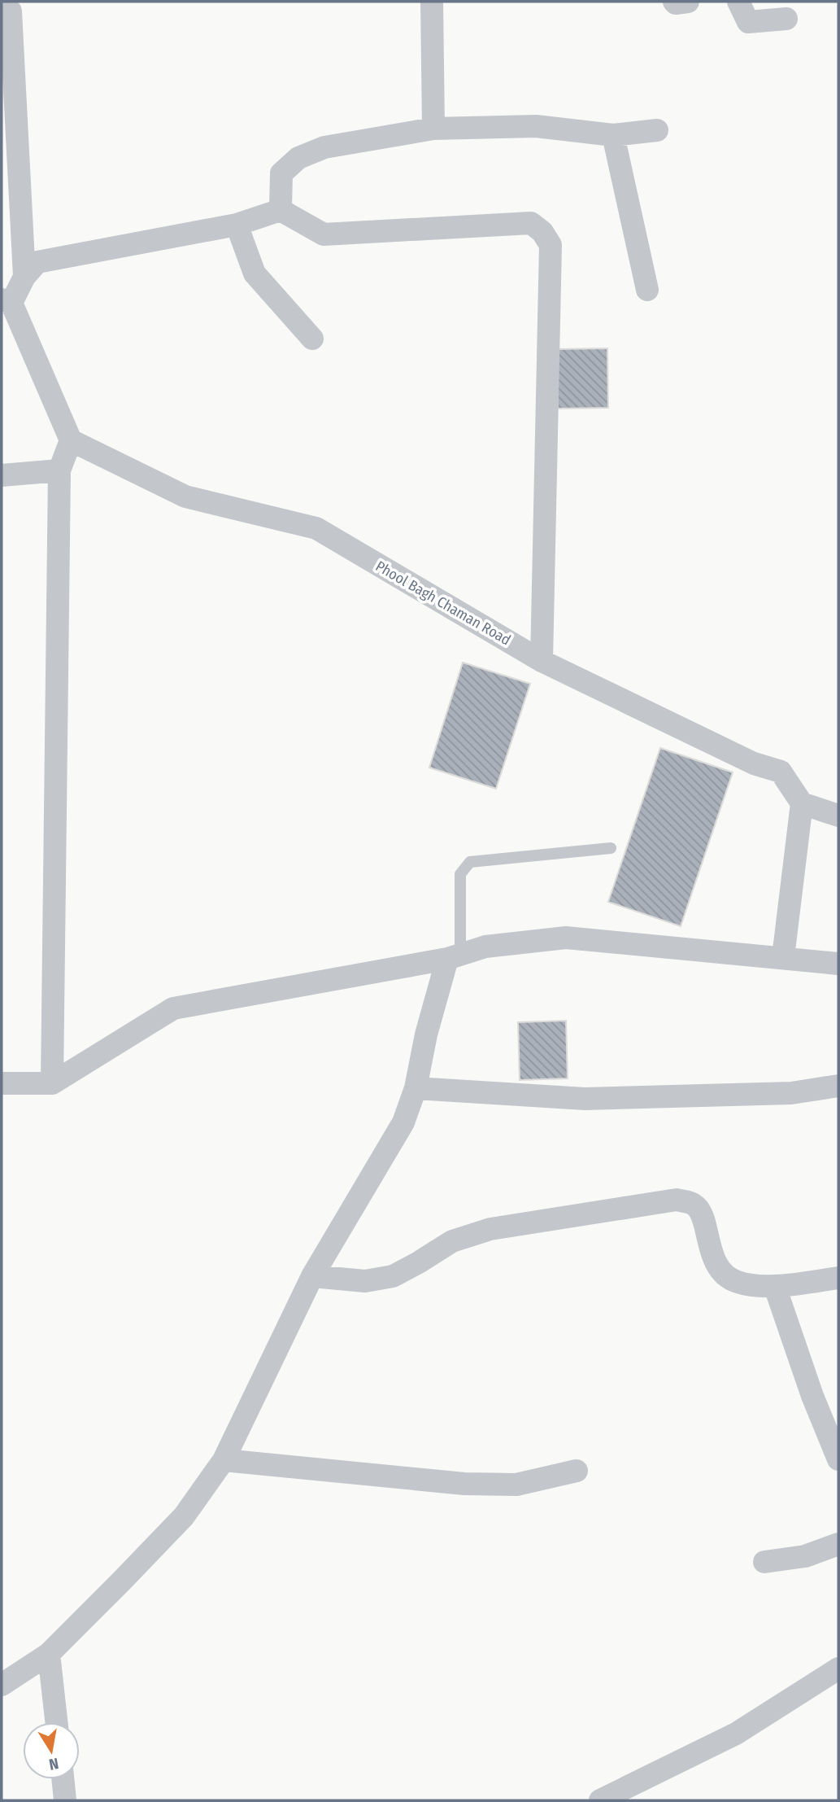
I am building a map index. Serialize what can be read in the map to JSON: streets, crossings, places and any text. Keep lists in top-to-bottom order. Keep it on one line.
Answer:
{"streets":{"street":["Phool Bagh Chaman Road"]},"north":"bottom"}
